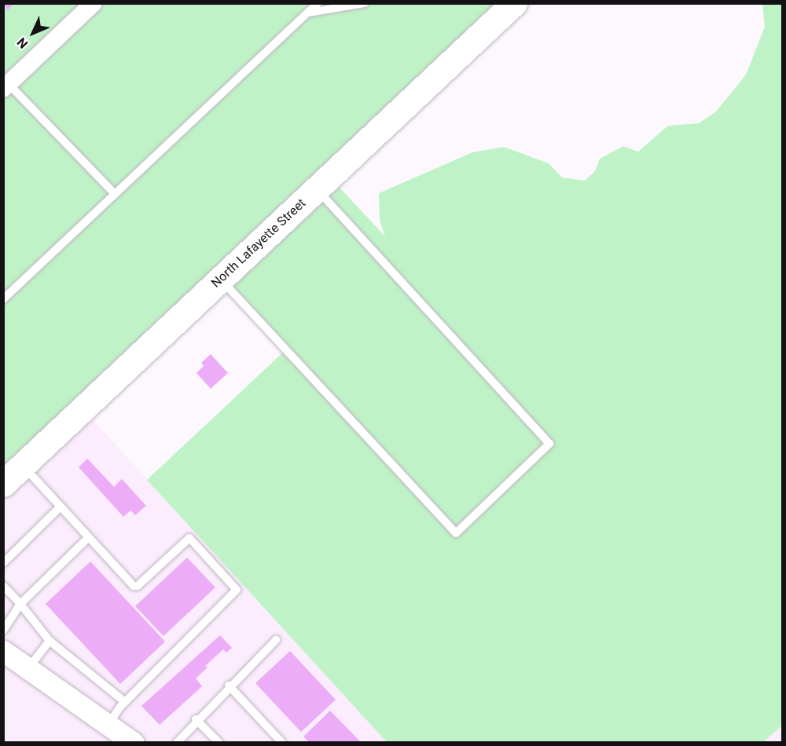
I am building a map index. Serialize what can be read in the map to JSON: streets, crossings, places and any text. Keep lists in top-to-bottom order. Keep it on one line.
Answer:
{"streets":{"highway":["North Lafayette Street"]},"north":"bottom left"}
